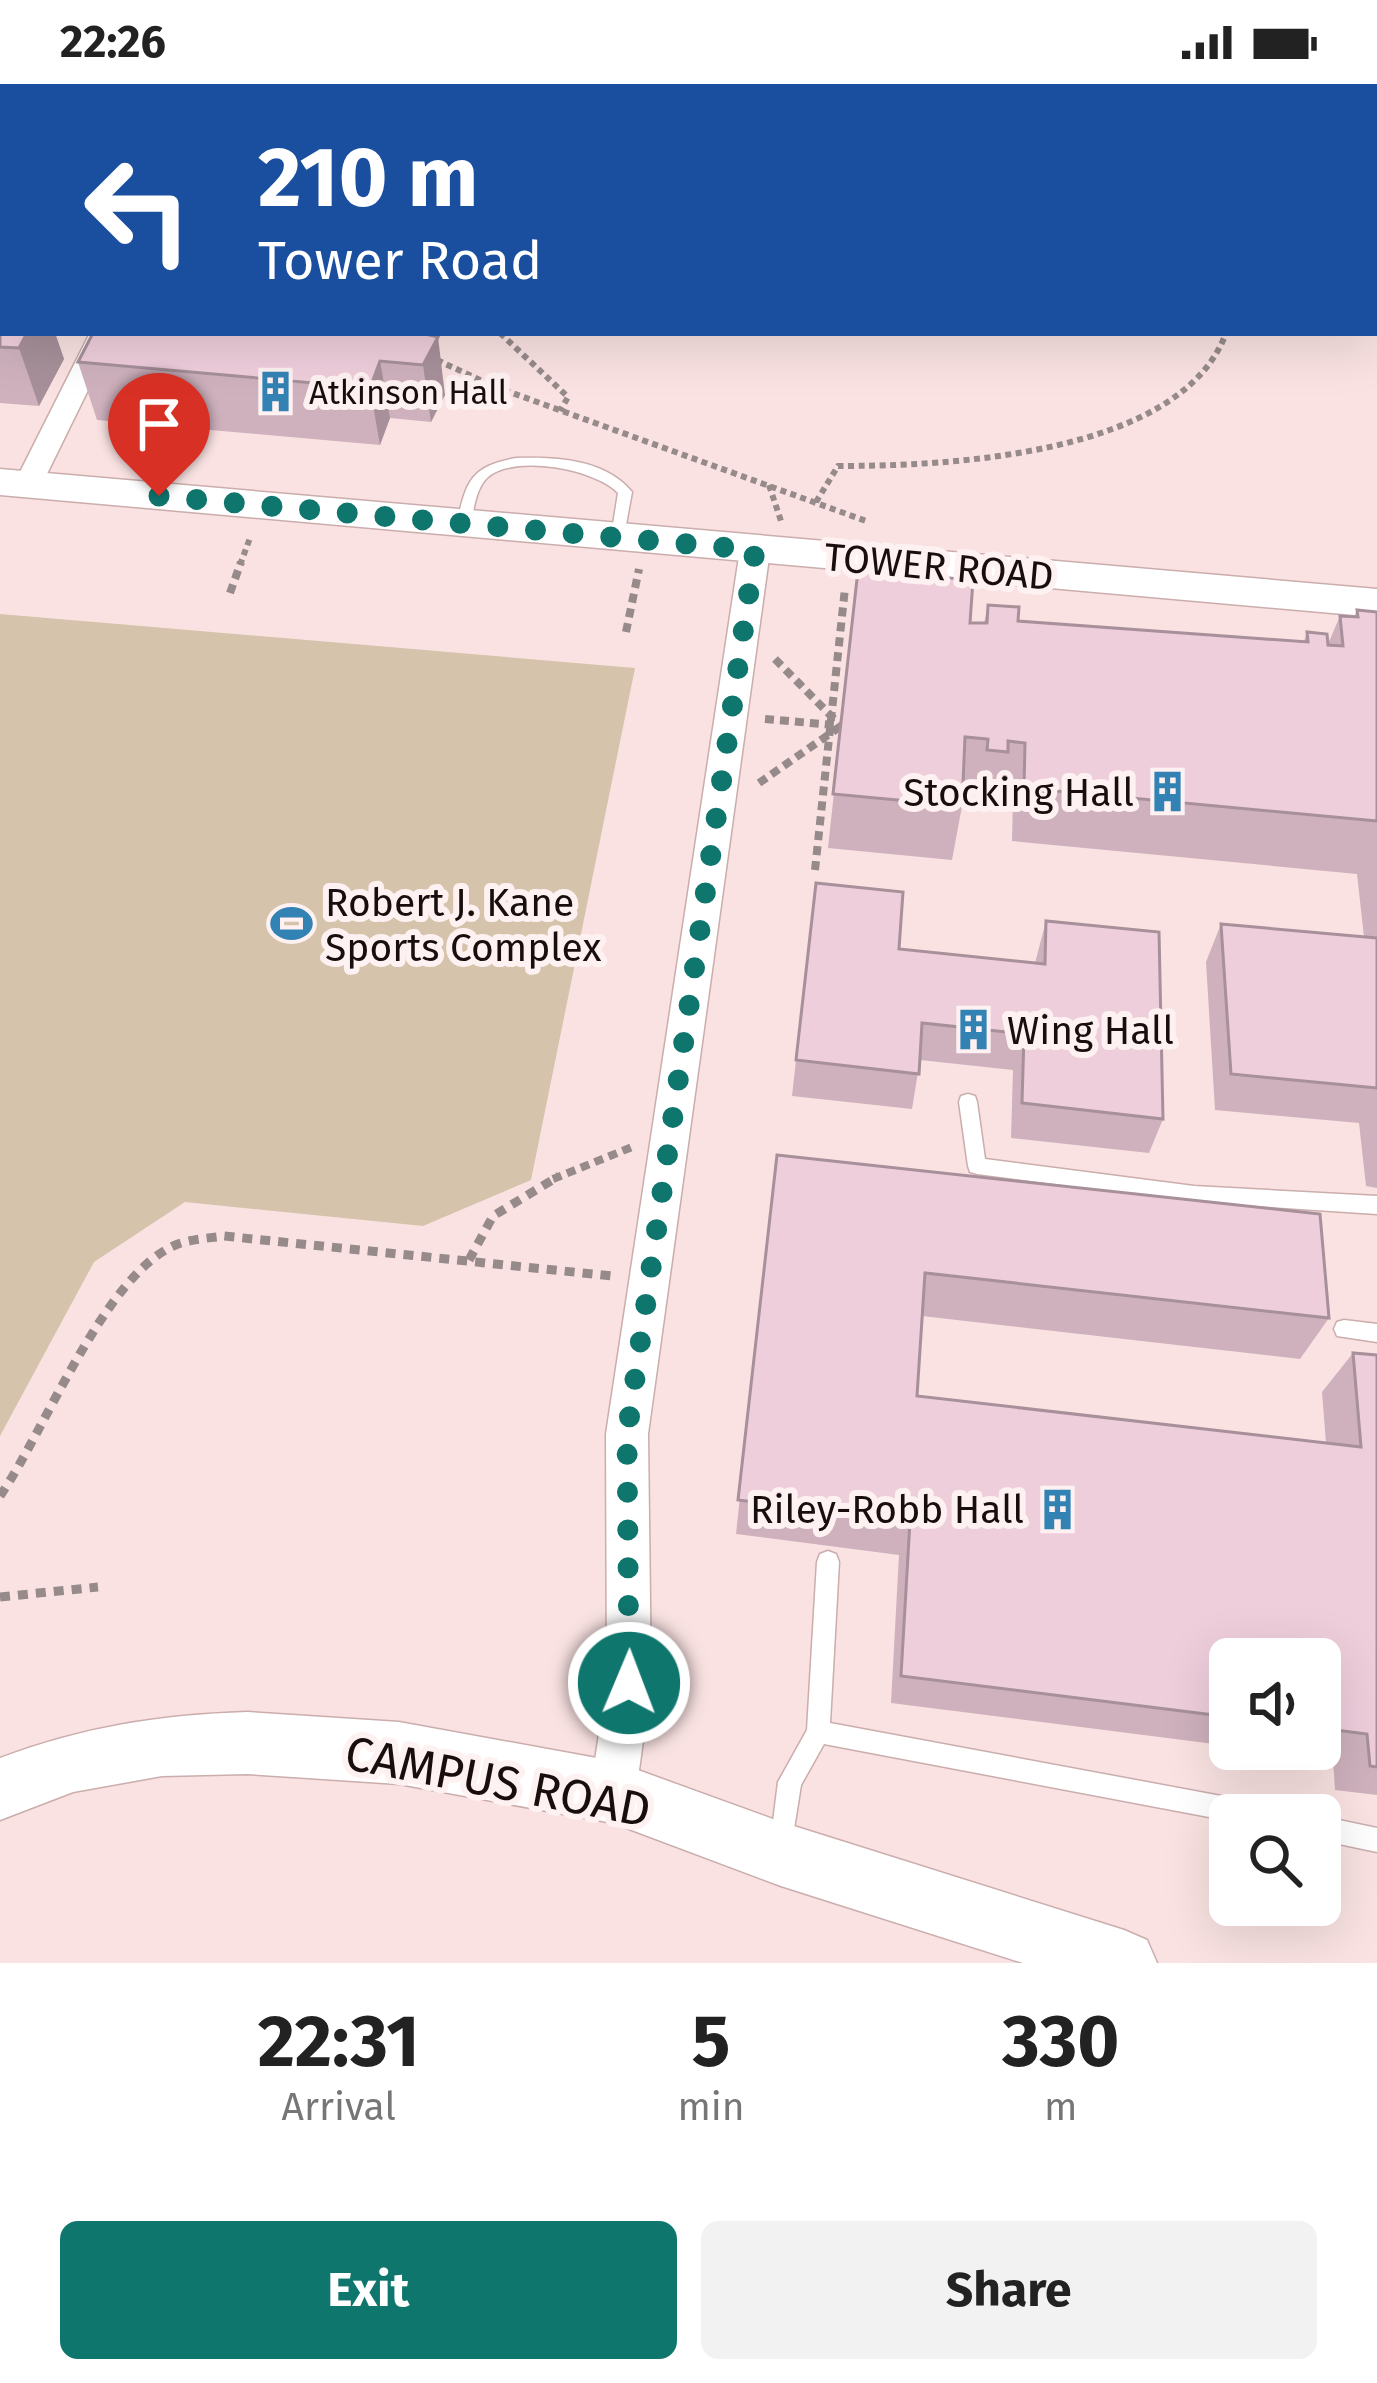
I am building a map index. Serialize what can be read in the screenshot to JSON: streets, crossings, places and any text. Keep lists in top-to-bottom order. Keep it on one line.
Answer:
{"streets":{"street":["TOWER ROAD","CAMPUS ROAD"]},"places":{"building":["Atkinson Hall","Stocking Hall","Wing Hall","Riley-Robb Hall"],"sports":["Robert J. Kane Sports Complex"]},"page":{"status":"22:26","turn":["210 m","Tower Road"],"eta":["22:31","Arrival","5","min","330","m"],"buttons":["Exit","Share"]}}
